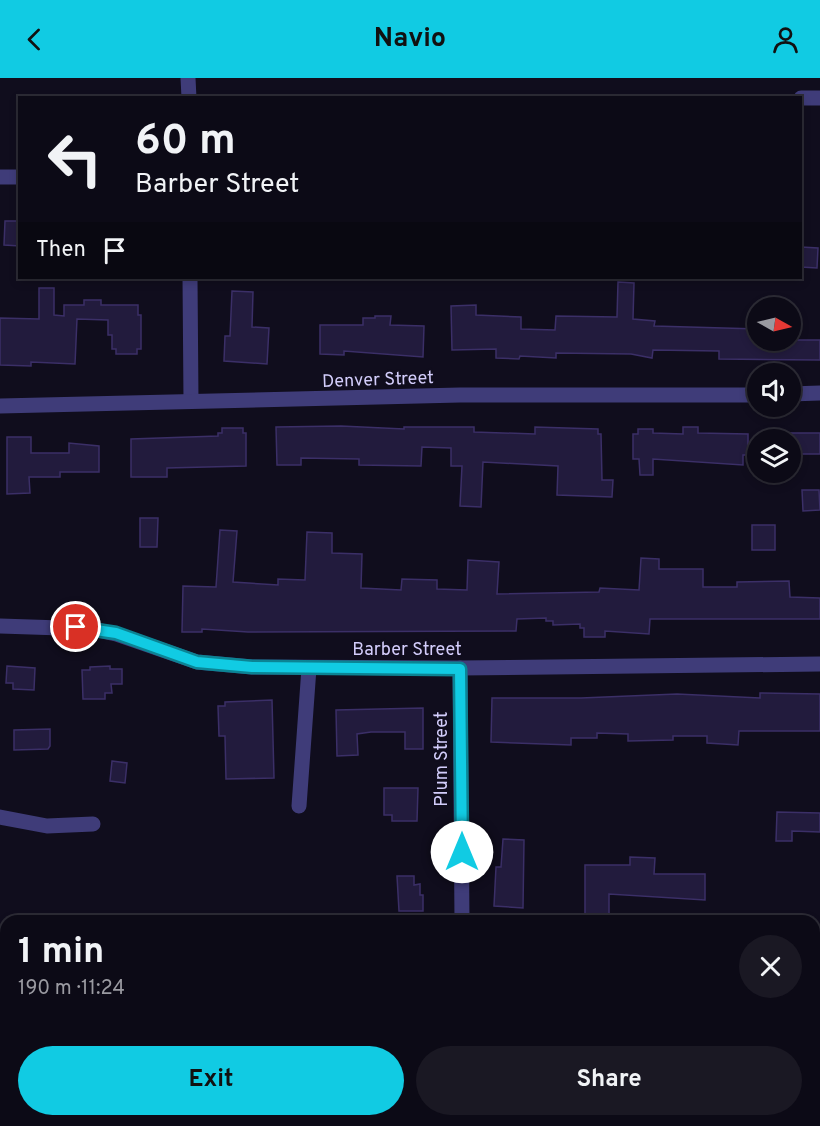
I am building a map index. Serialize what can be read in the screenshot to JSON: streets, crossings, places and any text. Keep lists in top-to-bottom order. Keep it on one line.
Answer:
{"streets":{"street":["Denver Street","Barber Street","Plum Street"]},"crossings":[["Barber Street","Plum Street"]],"north":"right","page":{"header":"Navio","turn":["60 m","Barber Street"],"then":"Then","heading":["1 min","190 m · 11:24"],"buttons":["Exit","Share"]}}
